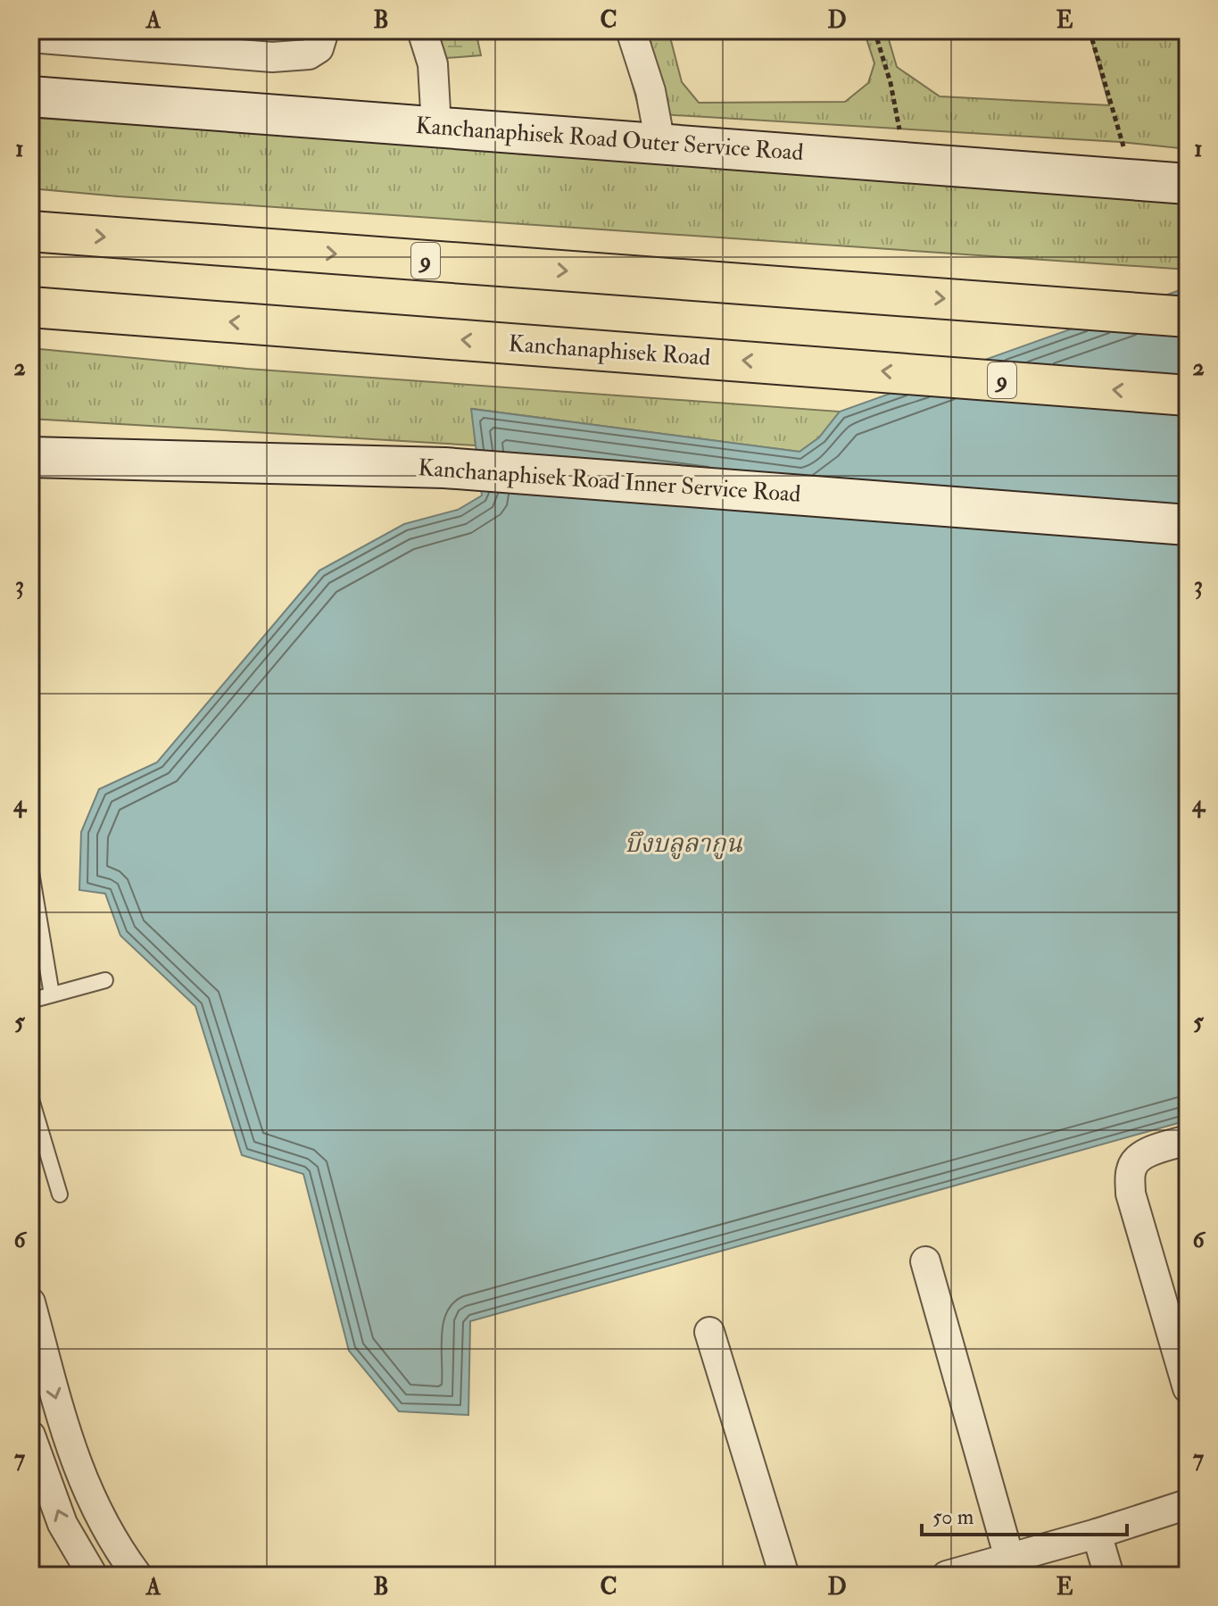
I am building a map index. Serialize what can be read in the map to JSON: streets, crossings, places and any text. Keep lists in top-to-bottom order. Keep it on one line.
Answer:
{"streets":{"highway":["9","Kanchanaphisek Road"],"main road":["Kanchanaphisek Road Outer Service Road","Kanchanaphisek Road Inner Service Road"]},"water":["บึงบลูลากูน"],"scale_bar":"50 m","grid":{"columns":["A","B","C","D","E"],"rows":["1","2","3","4","5","6","7"]}}
